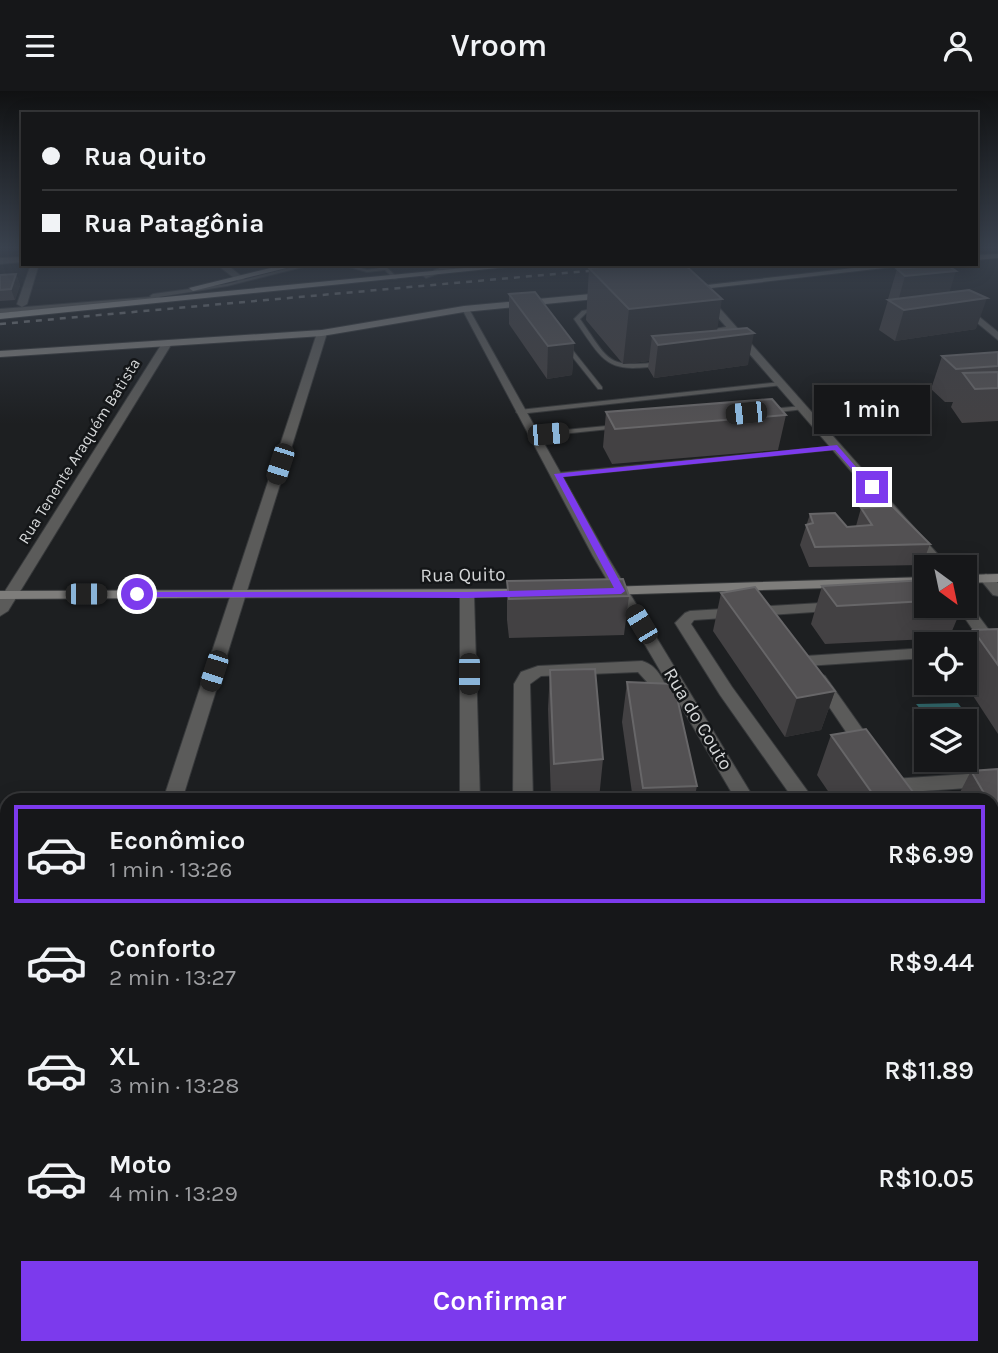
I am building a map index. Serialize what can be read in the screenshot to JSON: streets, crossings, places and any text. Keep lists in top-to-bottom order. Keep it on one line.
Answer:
{"streets":{"main road":["Rua Quito"],"street":["Rua Tenente Araquém Batista","Rua do Couto"]},"crossings":[["Rua Tenente Araquém Batista","Rua Quito"]],"north":"bottom right","page":{"header":"Vroom","banner":["Rua Quito","Rua Patagônia"],"bubble":"1 min","list":[{"name":"Econômico","note":"1 min · 13:26","value":"R$6.99"},{"name":"Conforto","note":"2 min · 13:27","value":"R$9.44"},{"name":"XL","note":"3 min · 13:28","value":"R$11.89"},{"name":"Moto","note":"4 min · 13:29","value":"R$10.05"}],"buttons":"Confirmar"}}
